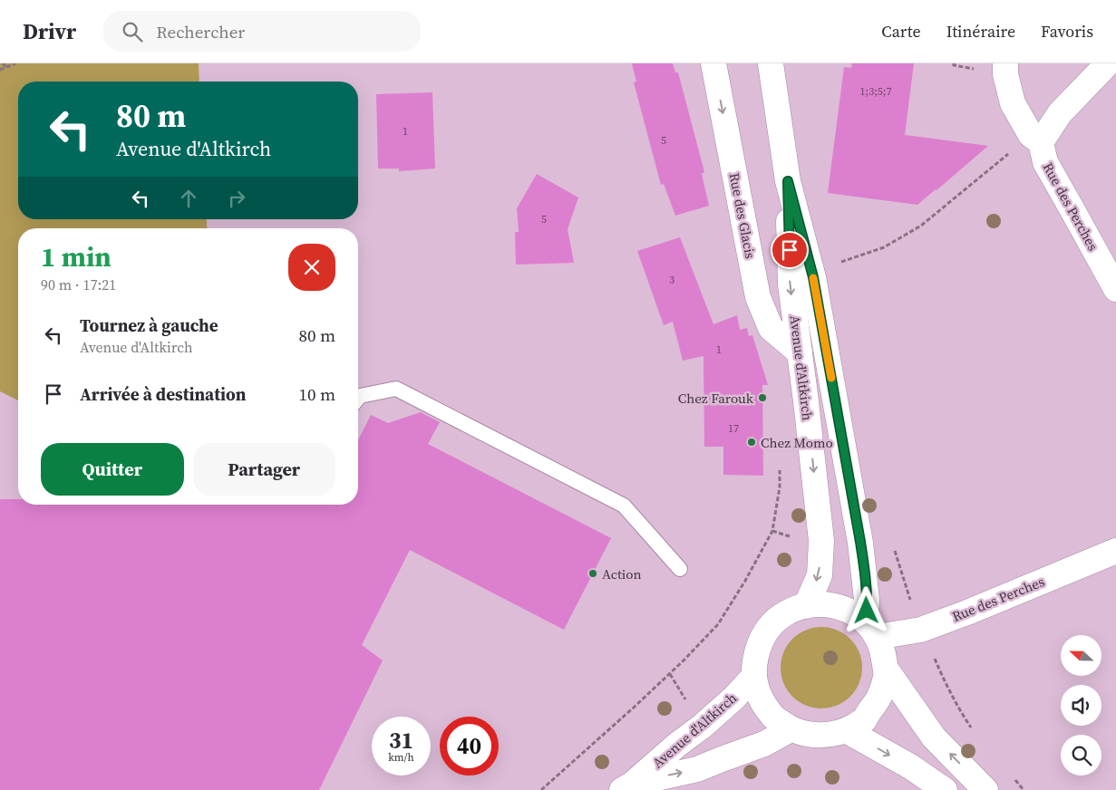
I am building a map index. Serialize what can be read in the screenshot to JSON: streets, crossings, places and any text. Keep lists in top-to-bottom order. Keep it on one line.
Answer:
{"streets":{"street":["Rue des Perches","Rue des Glacis","Avenue d'Altkirch"]},"crossings":[["Rue des Perches","Avenue d'Altkirch"],["Rue des Glacis","Avenue d'Altkirch"]],"one_way":["Rue des Glacis"],"places":["Chez Farouk","Chez Momo","Action"],"house_numbers":["1;3;5;7","1","5","5","3","1","17"],"north":"left","page":{"header":"Drivr","search":"Rechercher","nav":["Carte","Itinéraire","Favoris"],"turn":["80 m","Avenue d'Altkirch"],"heading":["1 min","90 m · 17:21"],"list":[{"name":"Tournez à gauche","note":"Avenue d'Altkirch","value":"80 m"},{"name":"Arrivée à destination","value":"10 m"}],"buttons":["Quitter","Partager"],"speed":"31 km/h","limit":"40"}}
